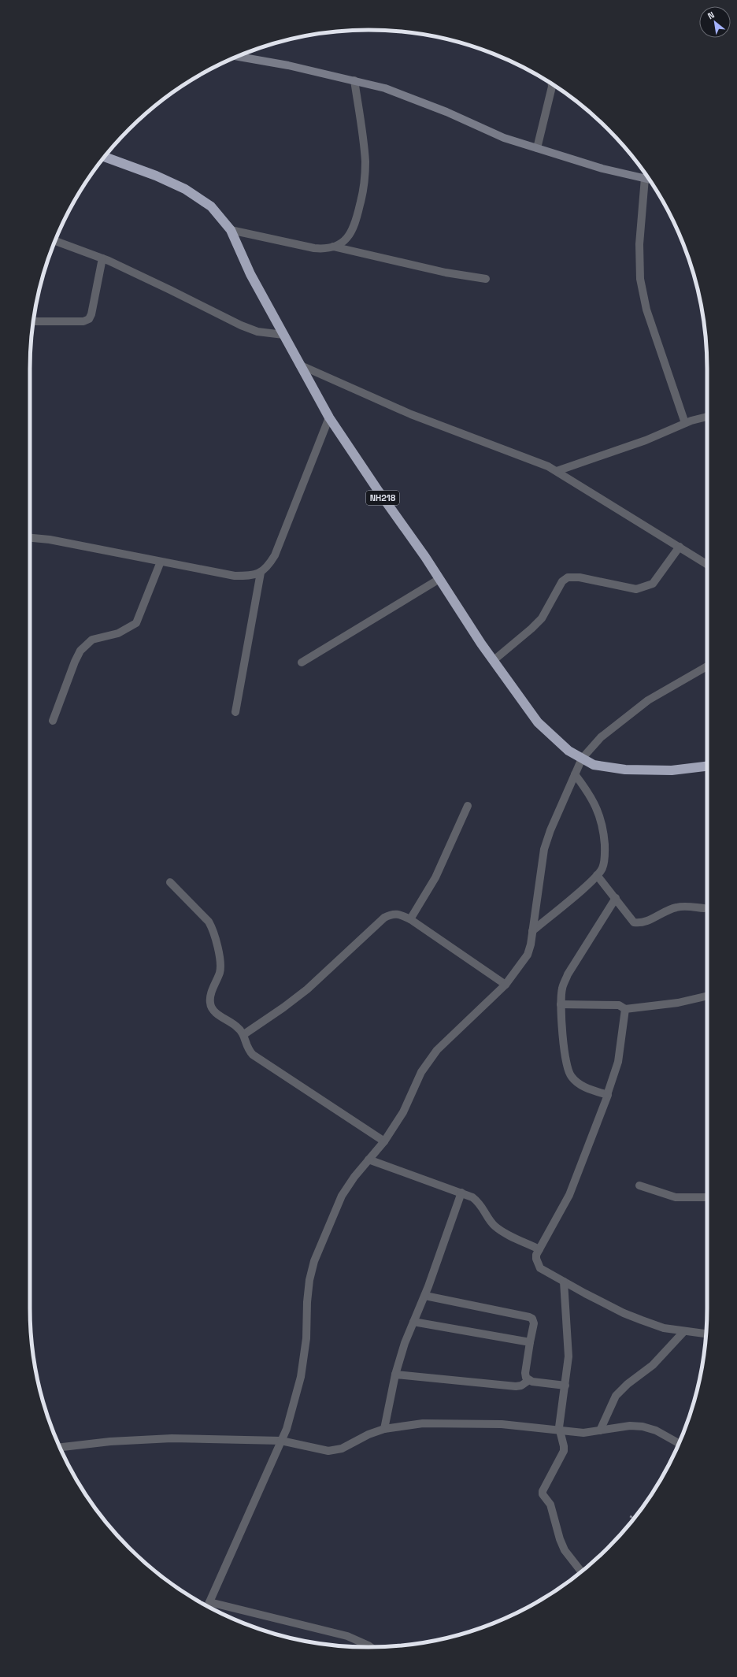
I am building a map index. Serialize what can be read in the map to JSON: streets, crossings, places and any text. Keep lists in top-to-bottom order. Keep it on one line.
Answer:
{"streets":{"highway":["NH218"]},"north":"top left"}
